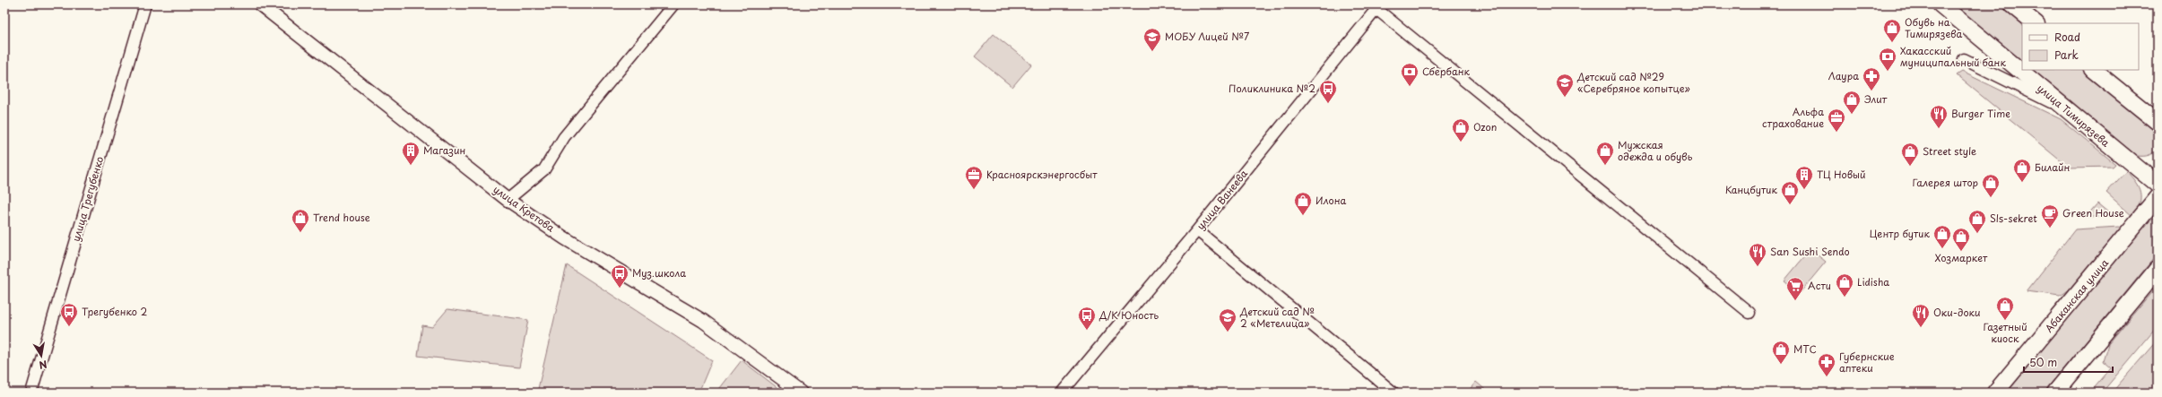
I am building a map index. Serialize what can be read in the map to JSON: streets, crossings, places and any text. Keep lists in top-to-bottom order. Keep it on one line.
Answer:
{"streets":{"main road":["улица Тимирязева","Абаканская улица"],"street":["улица Трегубенко","улица Ванеева","улица Кретова"]},"places":{"shop":["Обувь на Тимирязева","Элит","Ozon","Мужская одежда и обувь","Street style","Билайн","Галерея штор","Канцбутик","Илона","Trend house","Sls-sekret","Центр бутик","Хозмаркет","Lidisha","Газетный киоск","МТС"],"school or university":["МОБУ Лицей №7","Детский сад №29 «Серебряное копытце»","Детский сад № 2 «Метелица»"],"bank":["Хакасский муниципальный банк","Сбербанк"],"pharmacy":["Лаура","Губернские аптеки"],"bus stop":["Поликлиника №2","Муз.школа","Трегубенко 2","Д/К Юность"],"restaurant":["Burger Time","San Sushi Sendo","Оки-доки"],"office":["Альфа страхование","Красноярскэнергосбыт"],"building":["Магазин","ТЦ Новый"],"cafe":["Green House"],"supermarket":["Асти"]},"legend":["Road","Park"],"scale_bar":"50 m","north":"bottom"}
